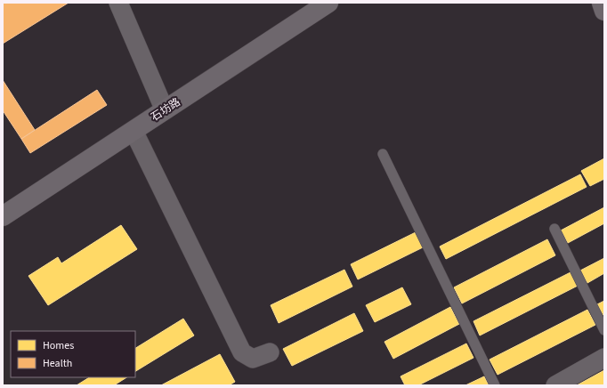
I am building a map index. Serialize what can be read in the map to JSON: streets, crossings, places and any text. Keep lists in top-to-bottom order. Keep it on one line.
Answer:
{"streets":{"street":["石坊路"]},"legend":["Homes","Health"]}
